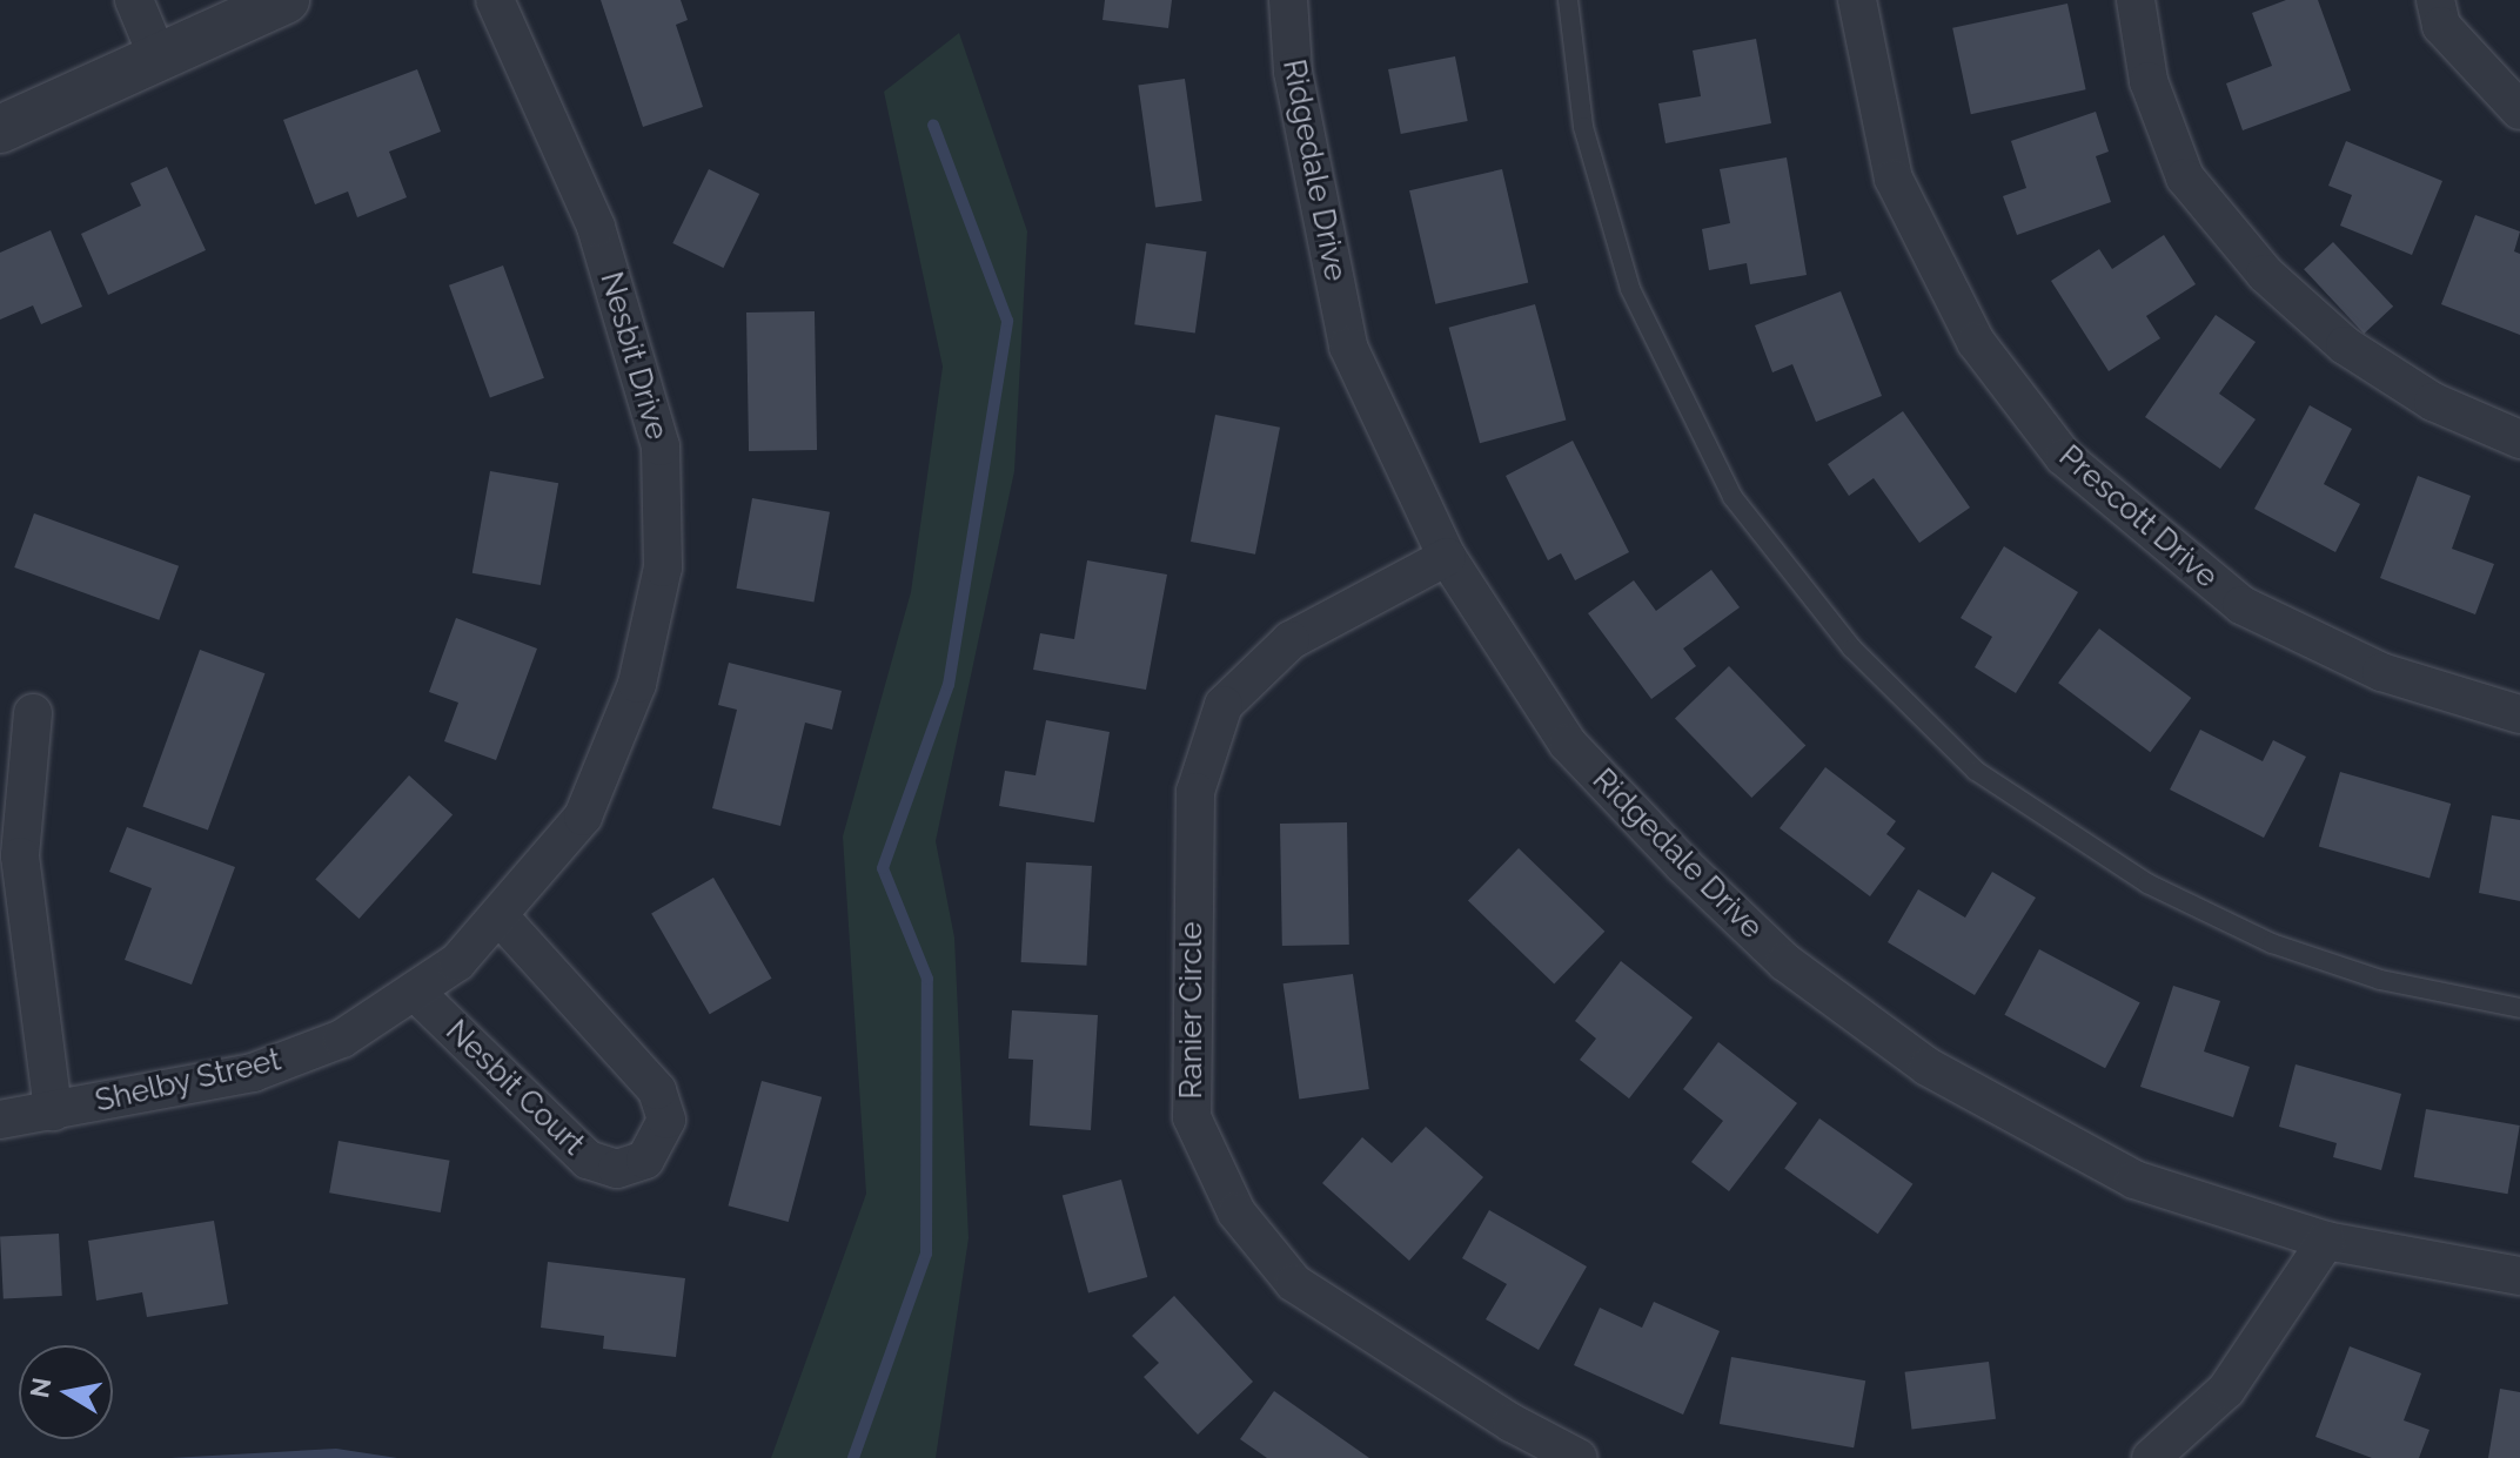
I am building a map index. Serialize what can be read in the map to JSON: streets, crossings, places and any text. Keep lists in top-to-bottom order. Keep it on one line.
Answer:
{"streets":{"street":["Ridgedale Drive","Nesbit Drive","Prescott Drive","Ranier Circle","Shelby Street","Nesbit Court"]},"crossings":[["Ridgedale Drive","Ranier Circle"],["Nesbit Drive","Shelby Street"],["Nesbit Drive","Nesbit Court"],["Shelby Street","Nesbit Court"]],"north":"left"}
